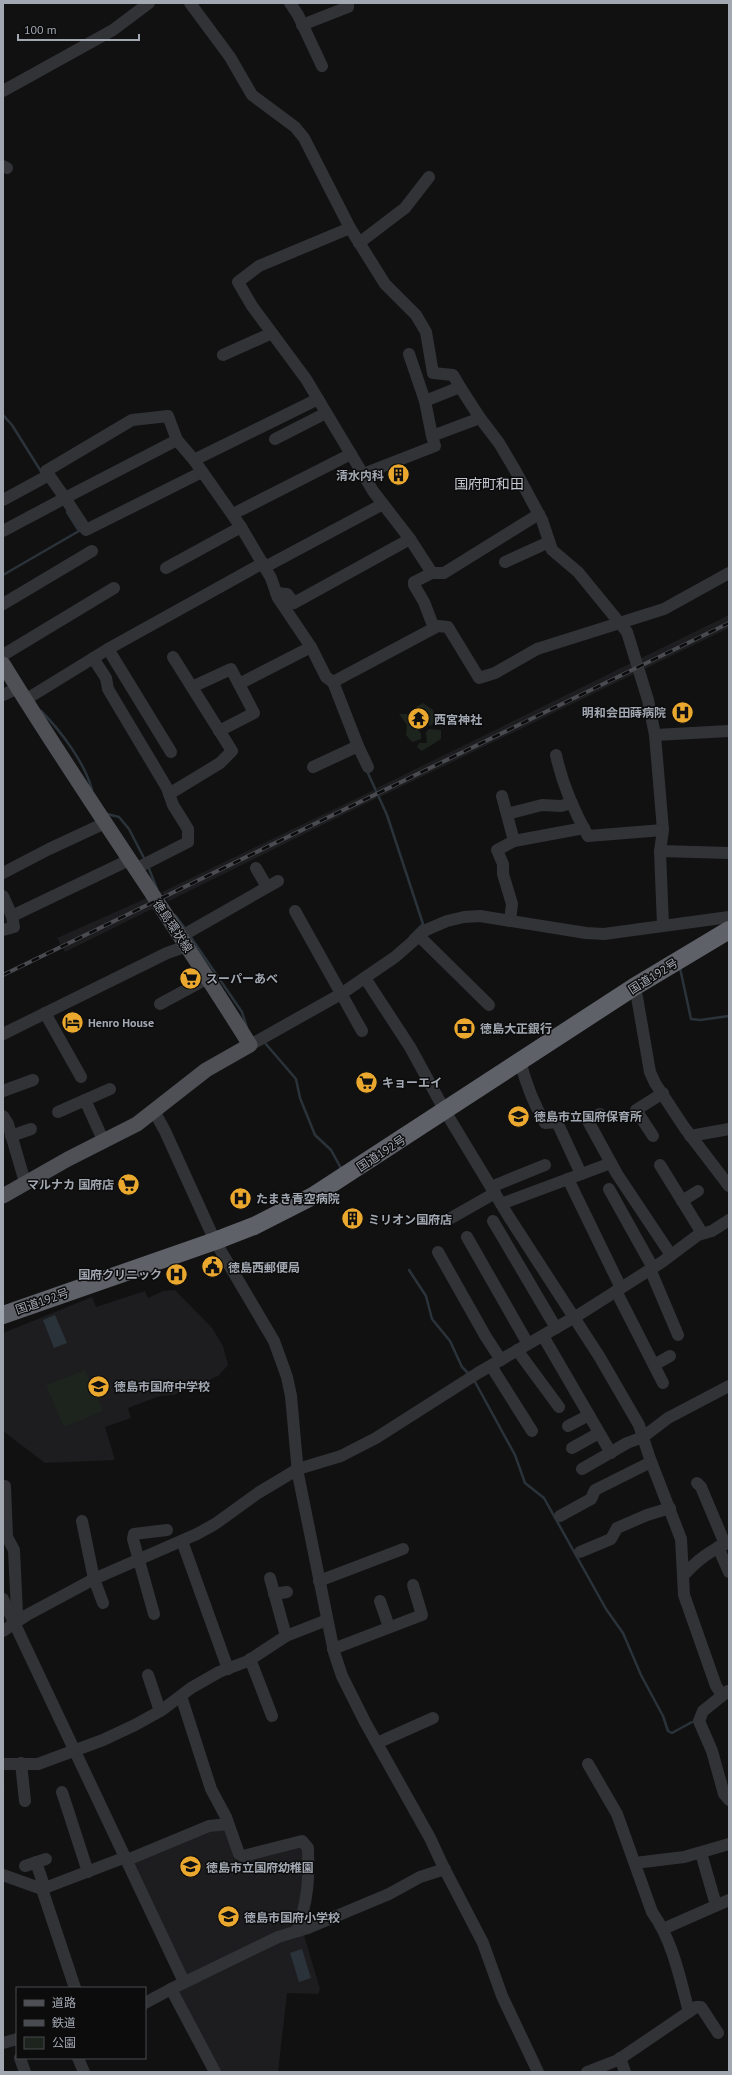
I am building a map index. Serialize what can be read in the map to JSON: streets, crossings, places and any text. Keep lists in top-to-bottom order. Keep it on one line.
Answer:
{"streets":{"highway":["国道192号"],"main road":["徳島環状線"]},"districts":["国府町和田"],"places":{"building":["清水内科","ミリオン国府店"],"hospital":["明和会田蒔病院","たまき青空病院","国府クリニック"],"temple":["西宮神社"],"supermarket":["スーパーあべ","キョーエイ","マルナカ 国府店"],"hotel":["Henro House"],"bank":["徳島大正銀行"],"school or university":["徳島市立国府保育所","徳島市国府中学校","徳島市立国府幼稚園","徳島市国府小学校"],"public building":["徳島西郵便局"]},"legend":["道路","鉄道","公園"],"scale_bar":"100 m"}
